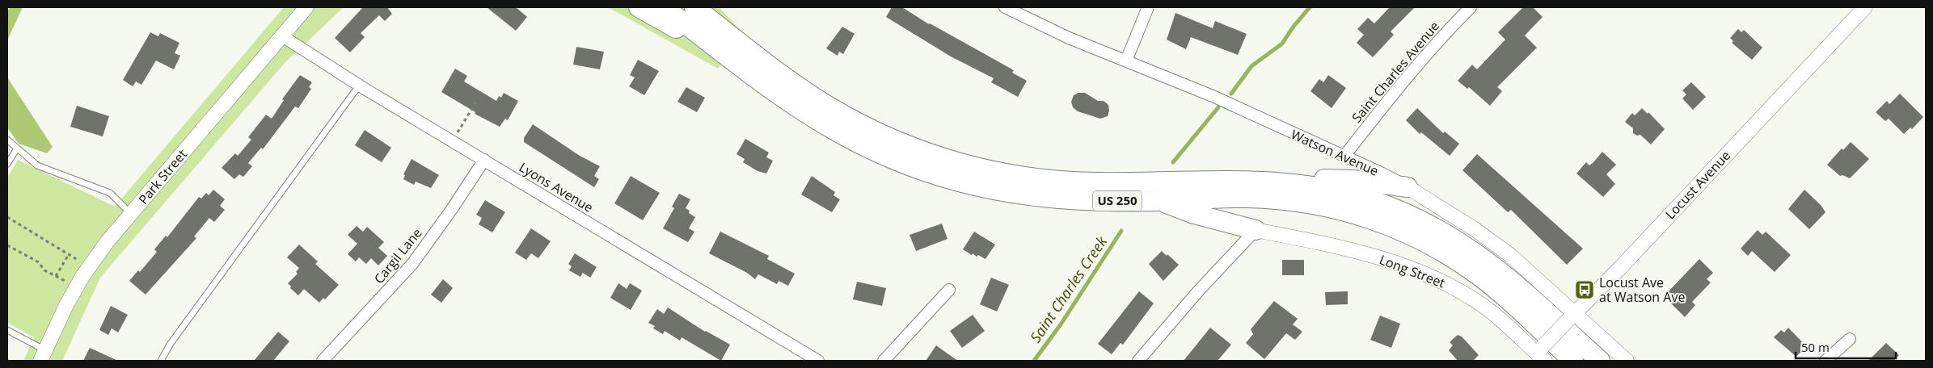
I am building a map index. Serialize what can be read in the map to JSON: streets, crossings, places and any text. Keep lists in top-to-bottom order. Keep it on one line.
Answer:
{"streets":{"highway":["US 250"],"street":["Saint Charles Avenue","Watson Avenue","Park Street","Locust Avenue","Lyons Avenue","Cargil Lane","Long Street"]},"crossings":[["Saint Charles Avenue","Watson Avenue"],["Watson Avenue","Locust Avenue"],["Park Street","Lyons Avenue"],["Locust Avenue","Long Street"],["Lyons Avenue","Cargil Lane"]],"water":["Saint Charles Creek"],"places":{"bus stop":["Locust Ave at Watson Ave"]},"scale_bar":"50 m"}
